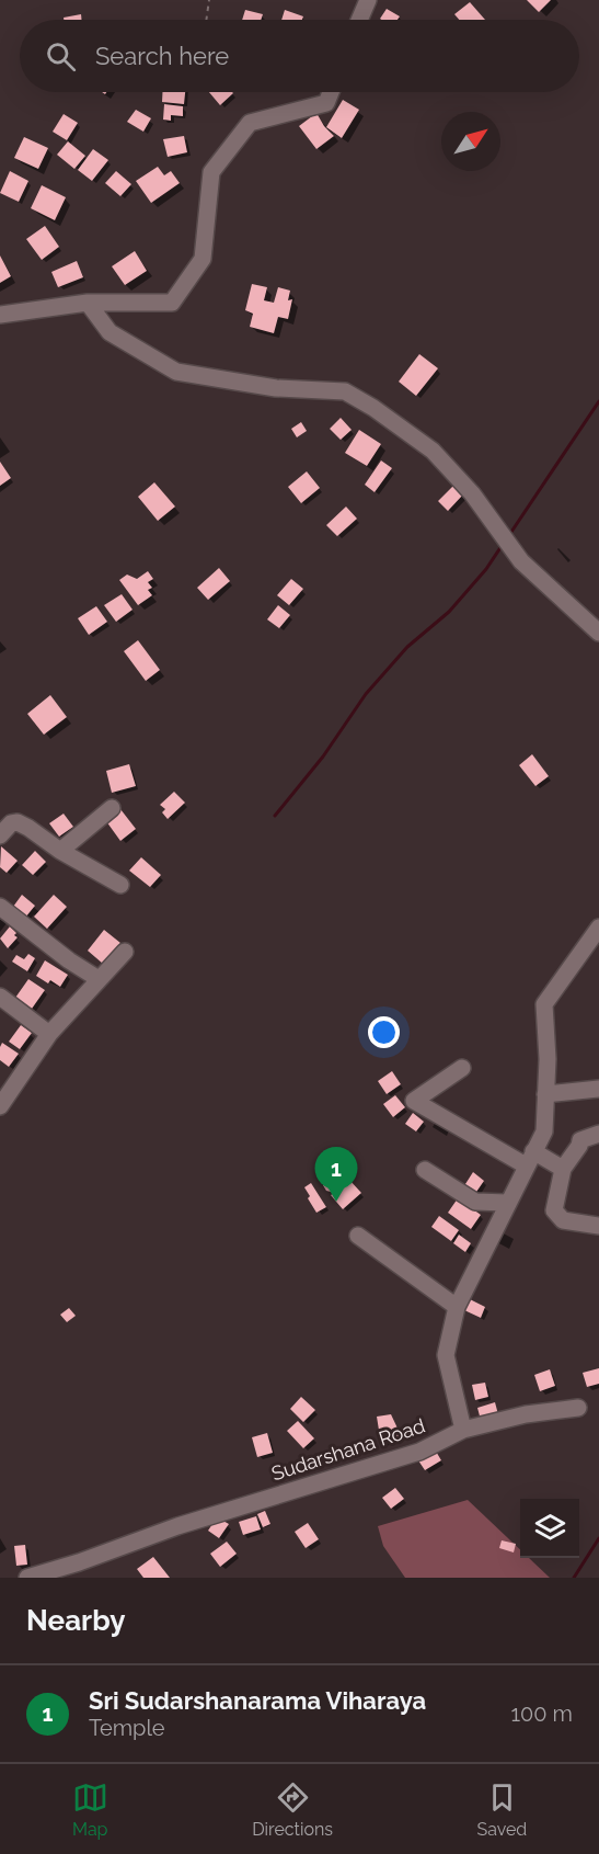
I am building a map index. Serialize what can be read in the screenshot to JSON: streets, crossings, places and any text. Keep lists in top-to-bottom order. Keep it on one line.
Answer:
{"streets":{"street":["Sudarshana Road"]},"north":"top right","page":{"search":"Search here","pins":"1","heading":"Nearby","list":[{"mark":"1","name":"Sri Sudarshanarama Viharaya","note":"Temple","value":"100 m"}],"nav":["Map","Directions","Saved"]}}
